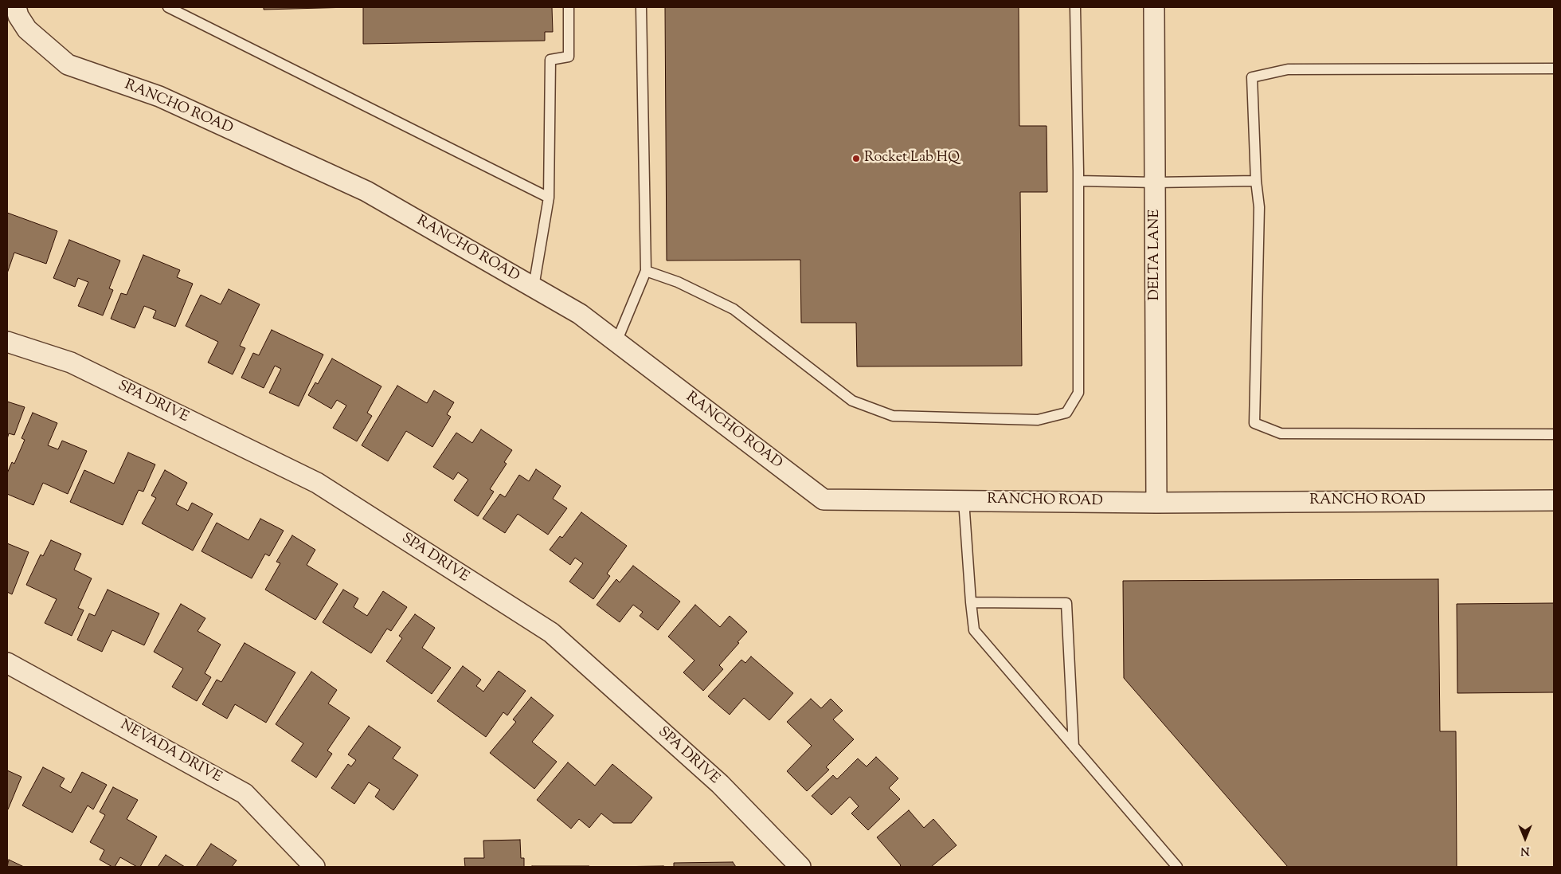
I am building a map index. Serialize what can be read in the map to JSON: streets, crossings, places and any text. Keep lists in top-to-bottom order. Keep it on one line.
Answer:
{"streets":{"street":["RANCHO ROAD","DELTA LANE","SPA DRIVE","NEVADA DRIVE"]},"crossings":[["RANCHO ROAD","DELTA LANE"]],"places":["Rocket Lab HQ"],"north":"bottom"}
